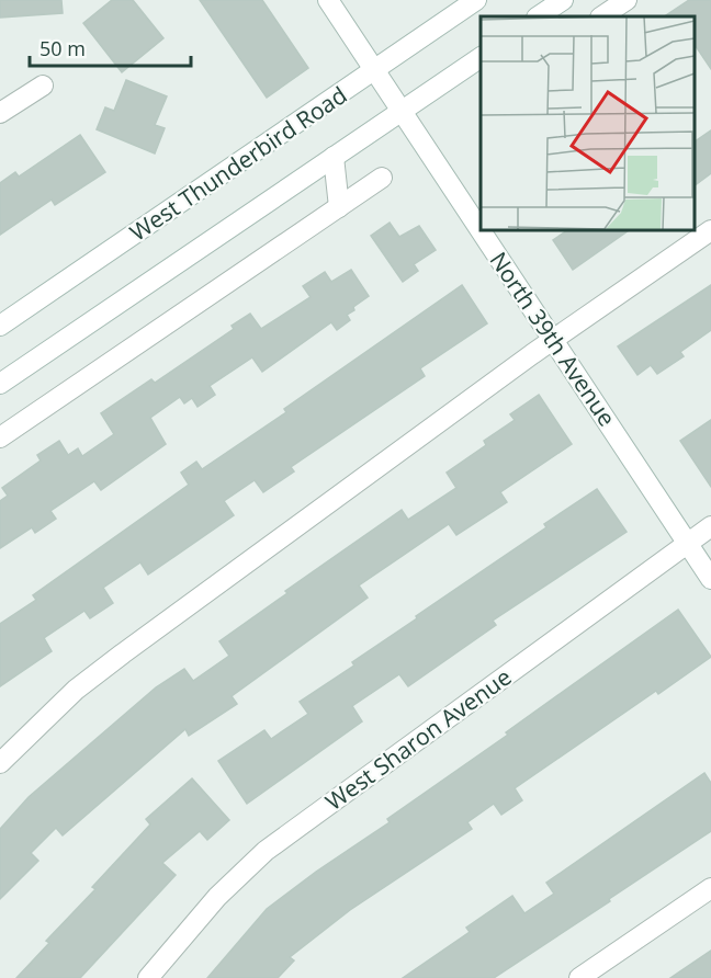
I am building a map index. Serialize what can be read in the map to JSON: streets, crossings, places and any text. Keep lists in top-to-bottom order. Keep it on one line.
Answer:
{"streets":{"street":["West Thunderbird Road","North 39th Avenue","West Sharon Avenue"]},"crossings":[["West Thunderbird Road","North 39th Avenue"],["North 39th Avenue","West Sharon Avenue"]],"scale_bar":"50 m"}
